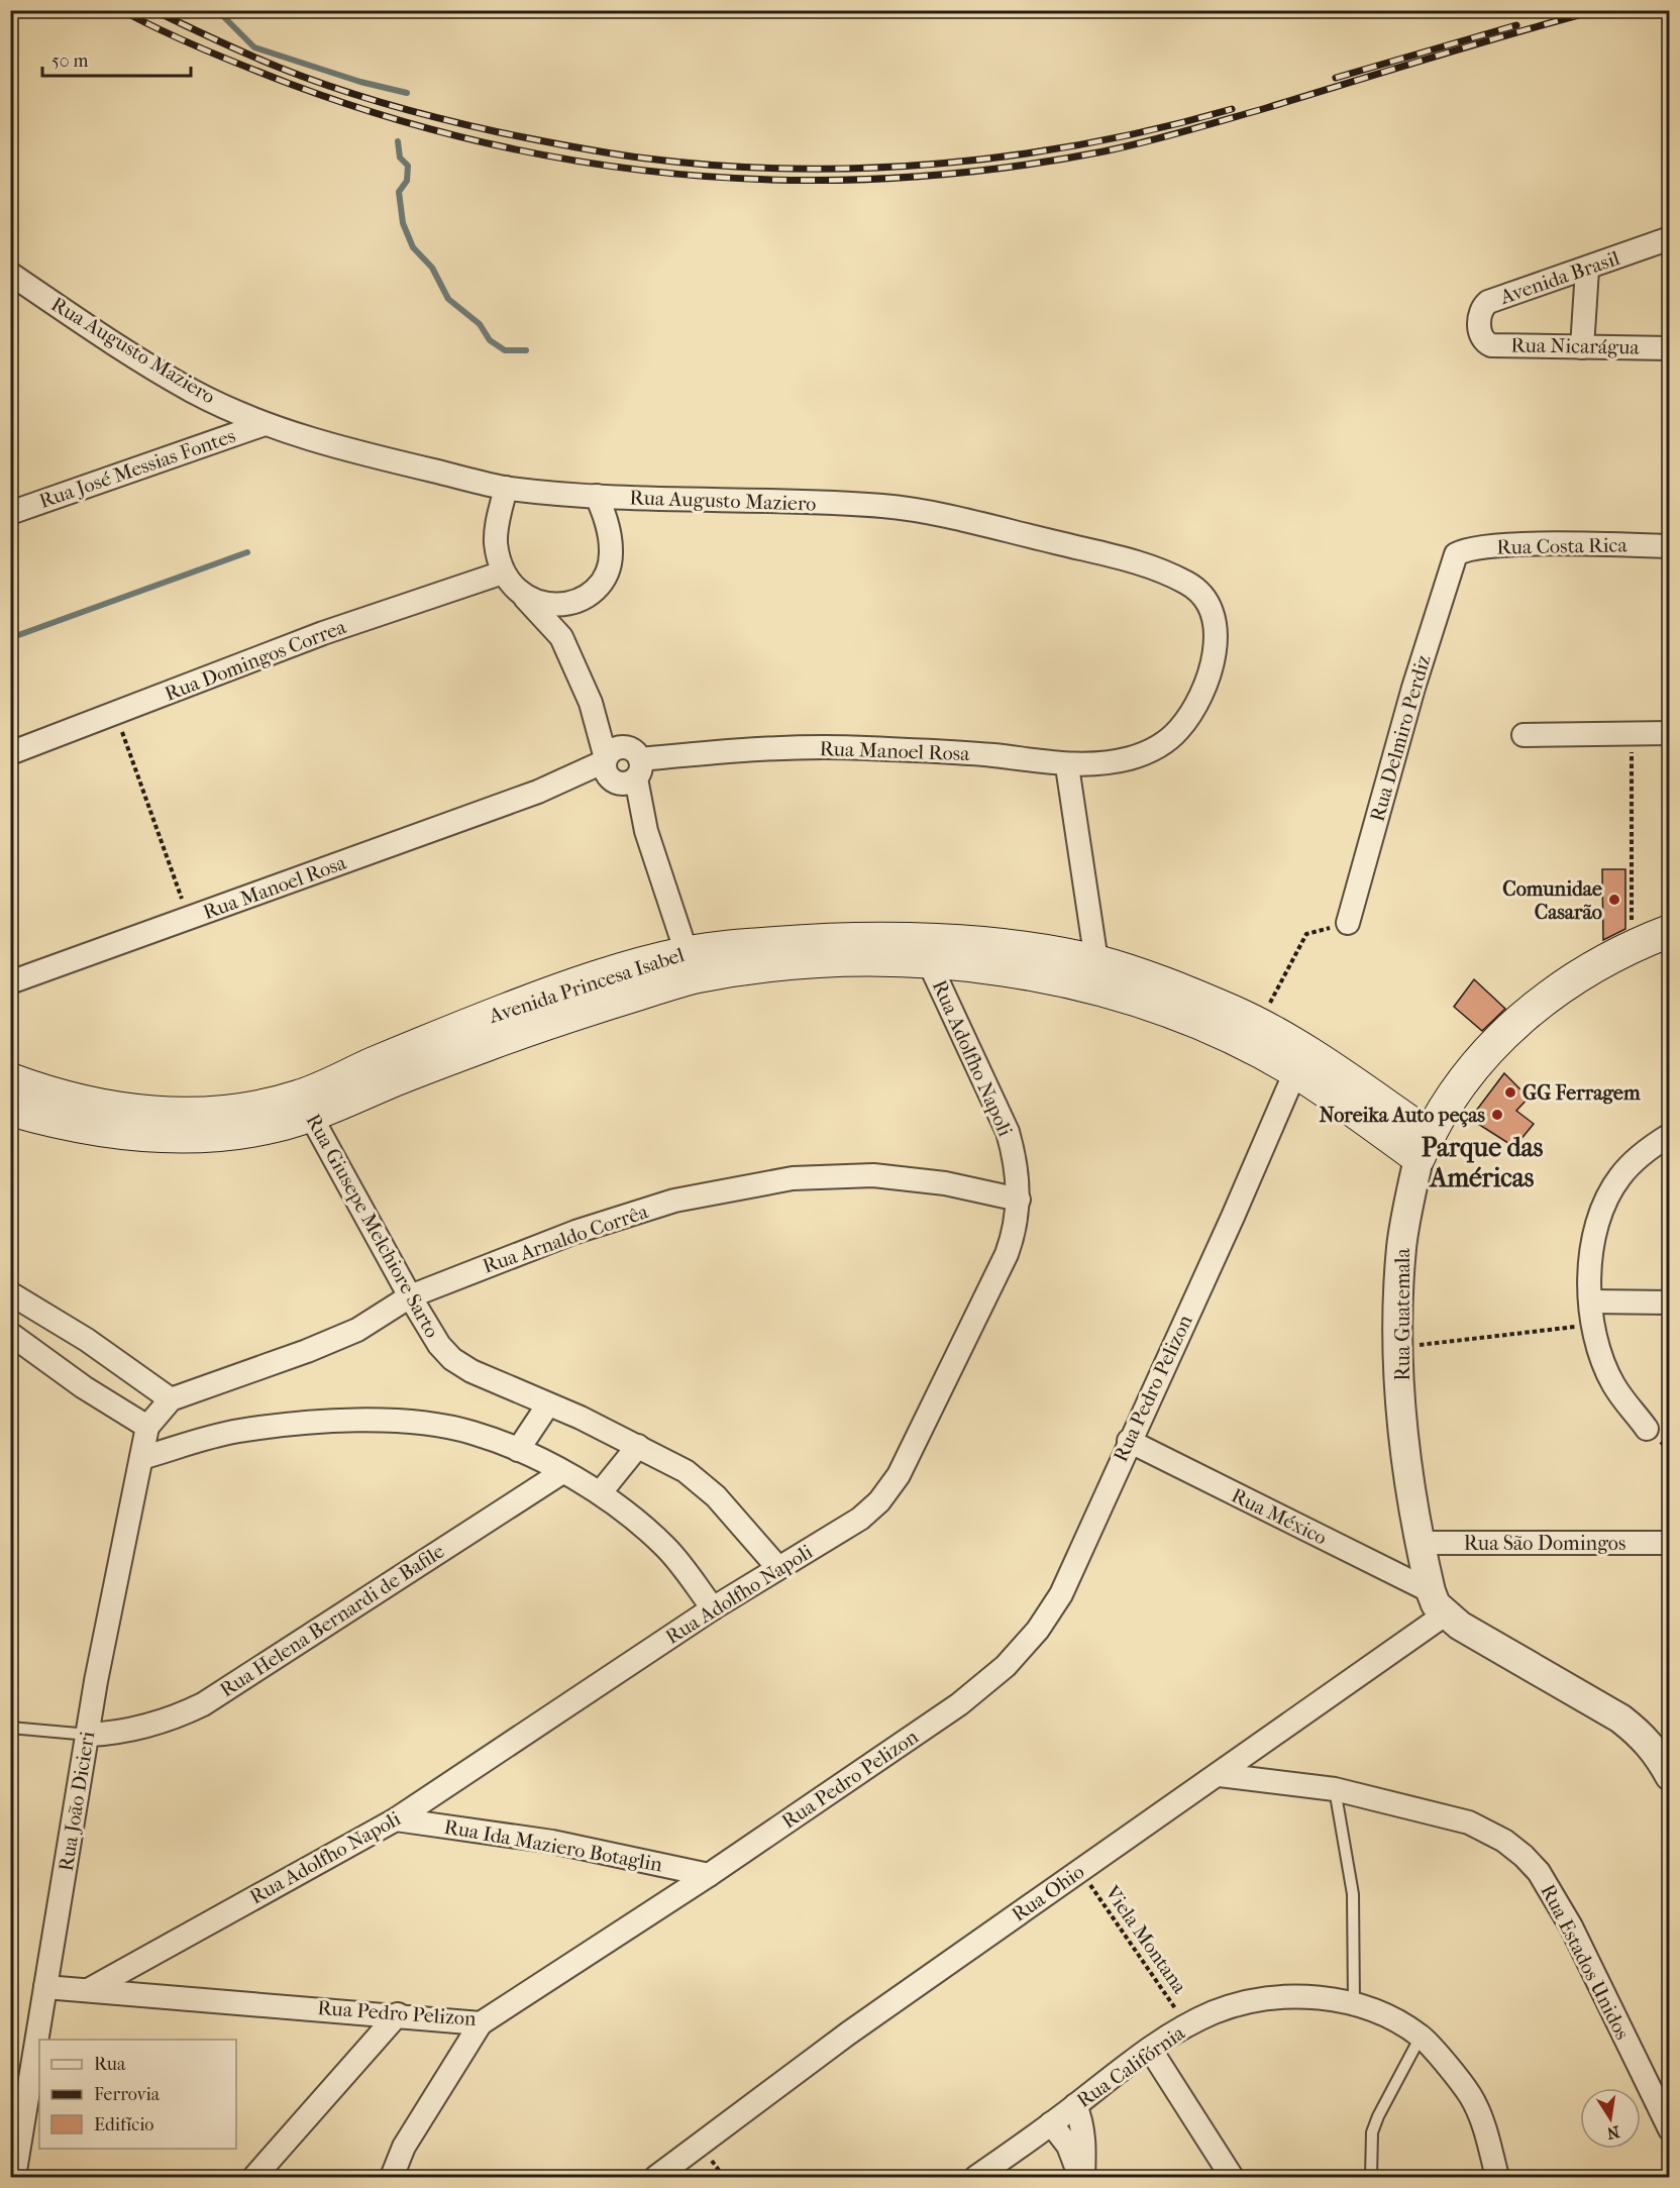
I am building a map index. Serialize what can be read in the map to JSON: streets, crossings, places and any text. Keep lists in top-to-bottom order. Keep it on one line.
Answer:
{"streets":{"main road":["Avenida Princesa Isabel","Rua Guatemala"],"street":["Avenida Brasil","Rua Nicarágua","Rua Augusto Maziero","Rua José Messias Fontes","Rua Costa Rica","Rua Domingos Correa","Rua Delmiro Perdiz","Rua Manoel Rosa","Rua Adolfho Napoli","Rua Giusepe Melchiore Sarto","Rua Arnaldo Corrêa","Rua Pedro Pelizon","Rua México","Rua São Domingos","Rua Helena Bernardi de Bafile","Rua João Dicieri","Rua Ida Maziero Botaglin","Rua Ohio","Rua Estados Unidos","Rua Califórnia"],"path":["Viela Montana"]},"crossings":[["Avenida Brasil","Rua Nicarágua"],["Rua Augusto Maziero","Rua José Messias Fontes"],["Rua Augusto Maziero","Rua Domingos Correa"],["Rua Augusto Maziero","Rua Manoel Rosa"],["Rua Costa Rica","Rua Delmiro Perdiz"],["Avenida Princesa Isabel","Rua Adolfho Napoli"],["Avenida Princesa Isabel","Rua Giusepe Melchiore Sarto"],["Avenida Princesa Isabel","Rua Guatemala"],["Avenida Princesa Isabel","Rua Pedro Pelizon"],["Rua Adolfho Napoli","Rua Giusepe Melchiore Sarto"],["Rua Adolfho Napoli","Rua Arnaldo Corrêa"],["Rua Adolfho Napoli","Rua Pedro Pelizon"],["Rua Adolfho Napoli","Rua Ida Maziero Botaglin"],["Rua Giusepe Melchiore Sarto","Rua Arnaldo Corrêa"],["Rua Arnaldo Corrêa","Rua João Dicieri"],["Rua Guatemala","Rua México"],["Rua Guatemala","Rua São Domingos"],["Rua Guatemala","Rua Ohio"],["Rua Pedro Pelizon","Rua México"],["Rua Pedro Pelizon","Rua João Dicieri"],["Rua Pedro Pelizon","Rua Ida Maziero Botaglin"],["Rua México","Rua Ohio"],["Rua Helena Bernardi de Bafile","Rua João Dicieri"],["Rua Ohio","Viela Montana"],["Rua Ohio","Rua Estados Unidos"],["Viela Montana","Rua Califórnia"]],"districts":["Parque das Américas"],"places":["Comunidae Casarão","GG Ferragem","Noreika Auto peças"],"legend":["Rua","Ferrovia","Edifício"],"scale_bar":"50 m","north":"bottom"}
